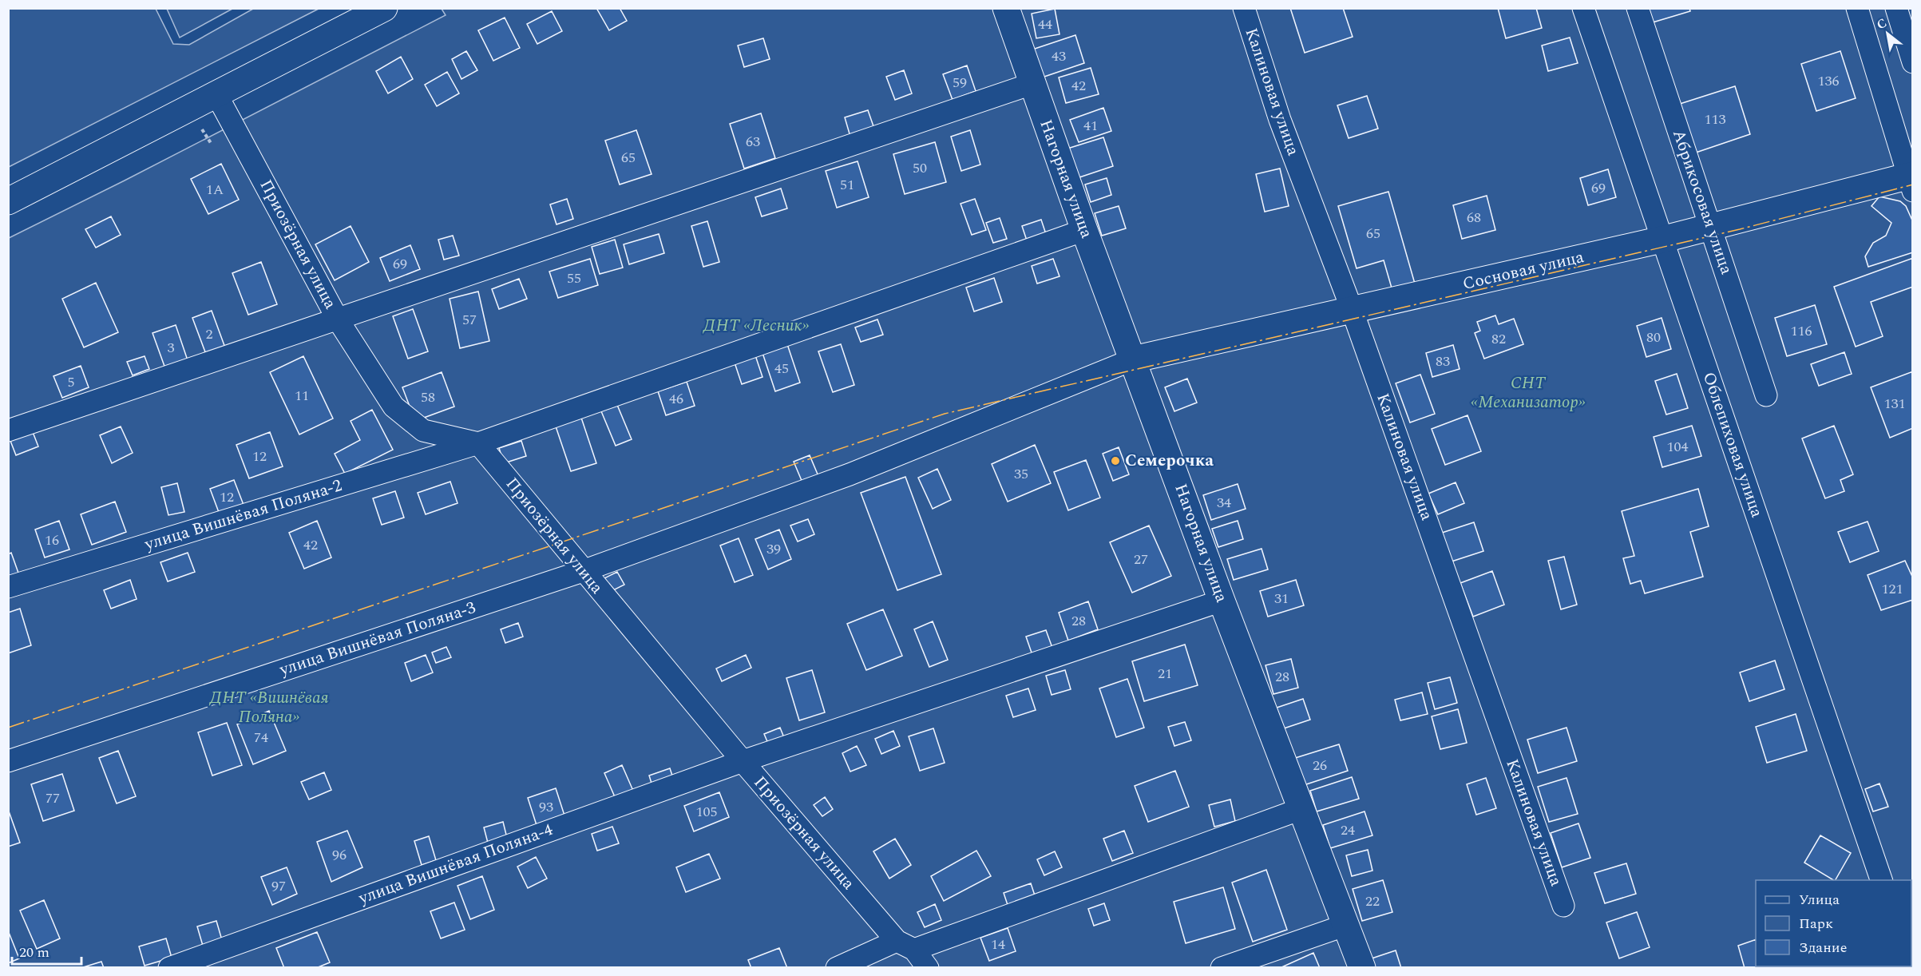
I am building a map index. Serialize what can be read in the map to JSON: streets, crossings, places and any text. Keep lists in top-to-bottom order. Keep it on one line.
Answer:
{"streets":{"street":["Калиновая улица","Нагорная улица","Абрикосовая улица","Приозёрная улица","Сосновая улица","Облепиховая улица","улица Вишнёвая Поляна-2","улица Вишнёвая Поляна-3","улица Вишнёвая Поляна-4"]},"crossings":[["Калиновая улица","Сосновая улица"],["Нагорная улица","Сосновая улица"],["Нагорная улица","улица Вишнёвая Поляна-2"],["Нагорная улица","улица Вишнёвая Поляна-3"],["Нагорная улица","улица Вишнёвая Поляна-4"],["Абрикосовая улица","Сосновая улица"],["Приозёрная улица","улица Вишнёвая Поляна-2"],["Приозёрная улица","улица Вишнёвая Поляна-3"],["Приозёрная улица","улица Вишнёвая Поляна-4"],["Сосновая улица","Облепиховая улица"],["Сосновая улица","улица Вишнёвая Поляна-3"]],"parks":["ДНТ «Лесник»","СНТ «Механизатор»","ДНТ «Вишнёвая Поляна»"],"places":["Семерочка"],"house_numbers":["44","43","136","59","42","113","41","63","65","50","51","69","1А","68","65","69","55","57","116","2","80","82","3","83","45","5","11","58","46","131","104","12","35","12","34","16","42","39","27","121","31","28","21","28","74","26","77","93","105","24","96","97","22","14"],"legend":["Улица","Парк","Здание"],"scale_bar":"20 m","north":"top left"}
